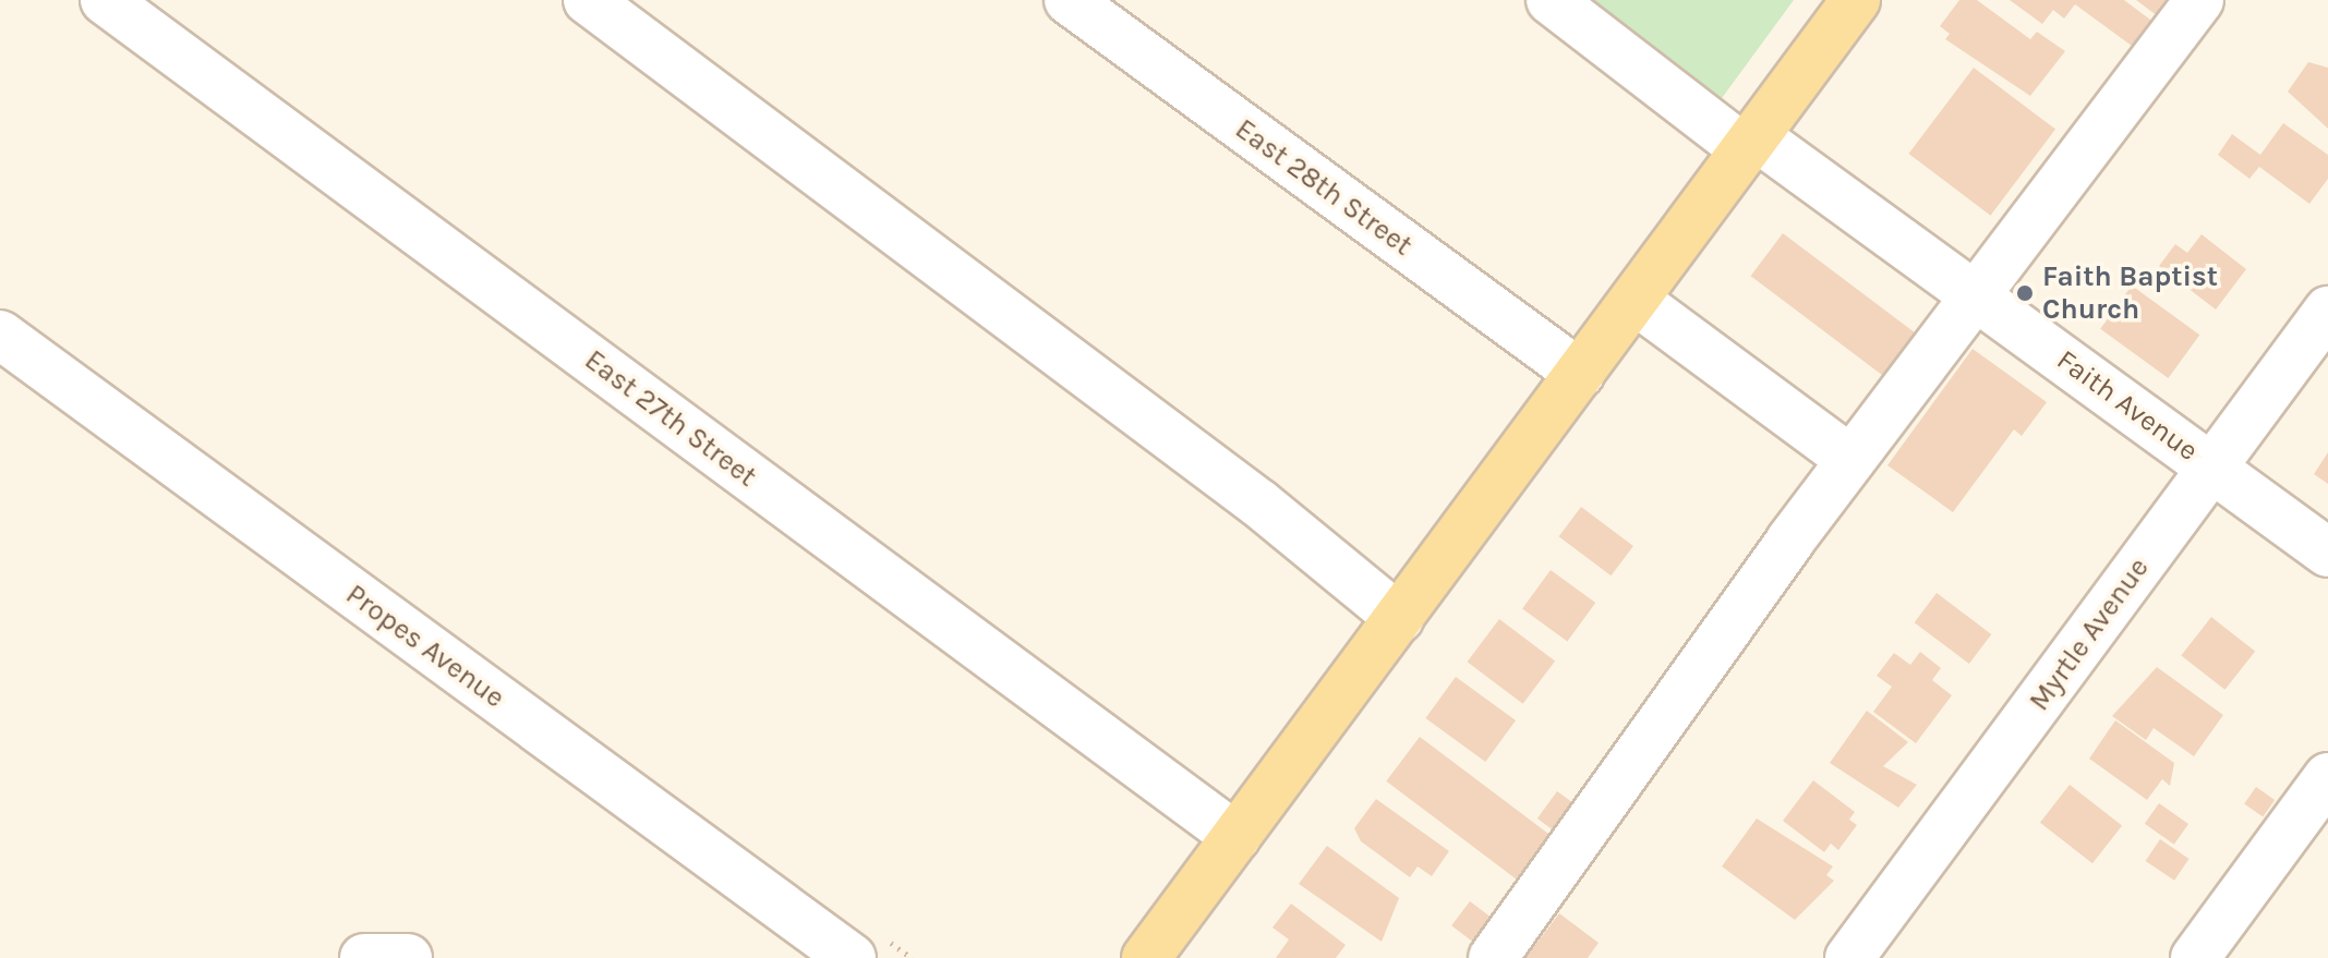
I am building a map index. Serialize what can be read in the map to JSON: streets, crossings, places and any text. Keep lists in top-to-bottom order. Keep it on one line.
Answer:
{"streets":{"street":["East 28th Street","Faith Avenue","East 27th Street","Myrtle Avenue","Propes Avenue"]},"crossings":[["Faith Avenue","Myrtle Avenue"]],"places":["Faith Baptist Church"]}
